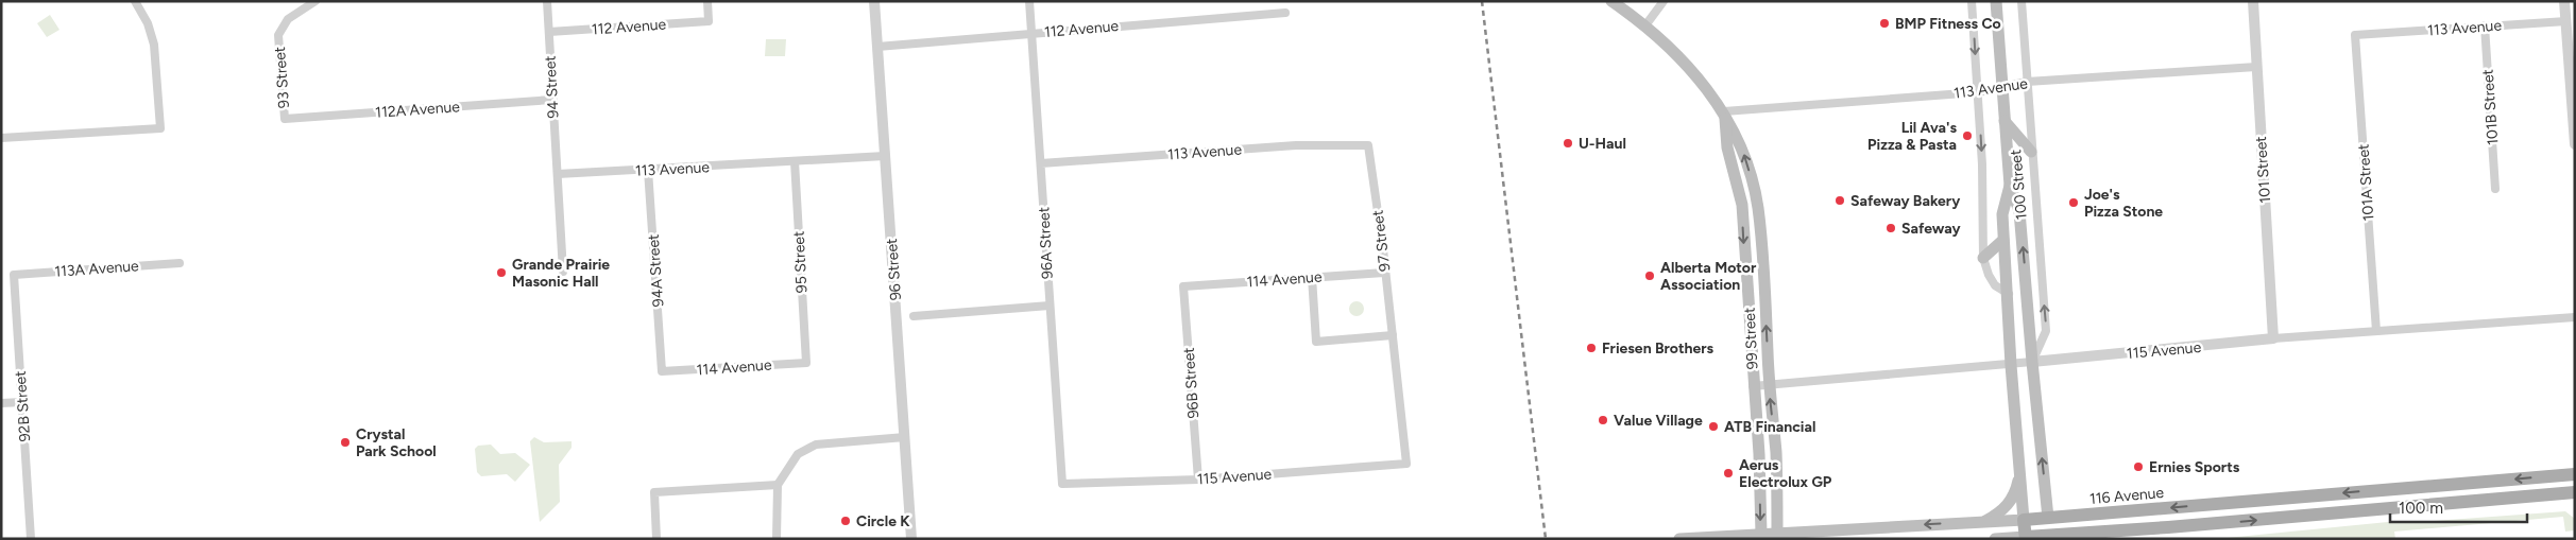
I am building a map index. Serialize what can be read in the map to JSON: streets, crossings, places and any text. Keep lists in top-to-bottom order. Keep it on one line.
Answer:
{"streets":{"main road":["100 Street","99 Street","116 Avenue"],"street":["112 Avenue","113 Avenue","93 Street","94 Street","101B Street","112A Avenue","101 Street","101A Street","97 Street","96A Street","95 Street","113A Avenue","96 Street","94A Street","114 Avenue","115 Avenue","96B Street","92B Street"]},"crossings":[["112 Avenue","94 Street"],["112 Avenue","96A Street"],["112 Avenue","96 Street"],["113 Avenue","94 Street"],["113 Avenue","101B Street"],["113 Avenue","101 Street"],["113 Avenue","101A Street"],["113 Avenue","100 Street"],["113 Avenue","97 Street"],["113 Avenue","96A Street"],["113 Avenue","95 Street"],["113 Avenue","96 Street"],["113 Avenue","94A Street"],["113 Avenue","99 Street"],["93 Street","112A Avenue"],["94 Street","112A Avenue"],["101 Street","115 Avenue"],["101A Street","115 Avenue"],["100 Street","115 Avenue"],["100 Street","116 Avenue"],["97 Street","114 Avenue"],["97 Street","115 Avenue"],["96A Street","115 Avenue"],["95 Street","114 Avenue"],["113A Avenue","92B Street"],["94A Street","114 Avenue"],["114 Avenue","96B Street"],["99 Street","115 Avenue"],["99 Street","116 Avenue"],["115 Avenue","96B Street"]],"places":["BMP Fitness Co","Lil Ava's Pizza & Pasta","U-Haul","Safeway Bakery","Joe's Pizza Stone","Safeway","Grande Prairie Masonic Hall","Alberta Motor Association","Friesen Brothers","Value Village","ATB Financial","Crystal Park School","Ernies Sports","Aerus Electrolux GP","Circle K"],"scale_bar":"100 m"}
